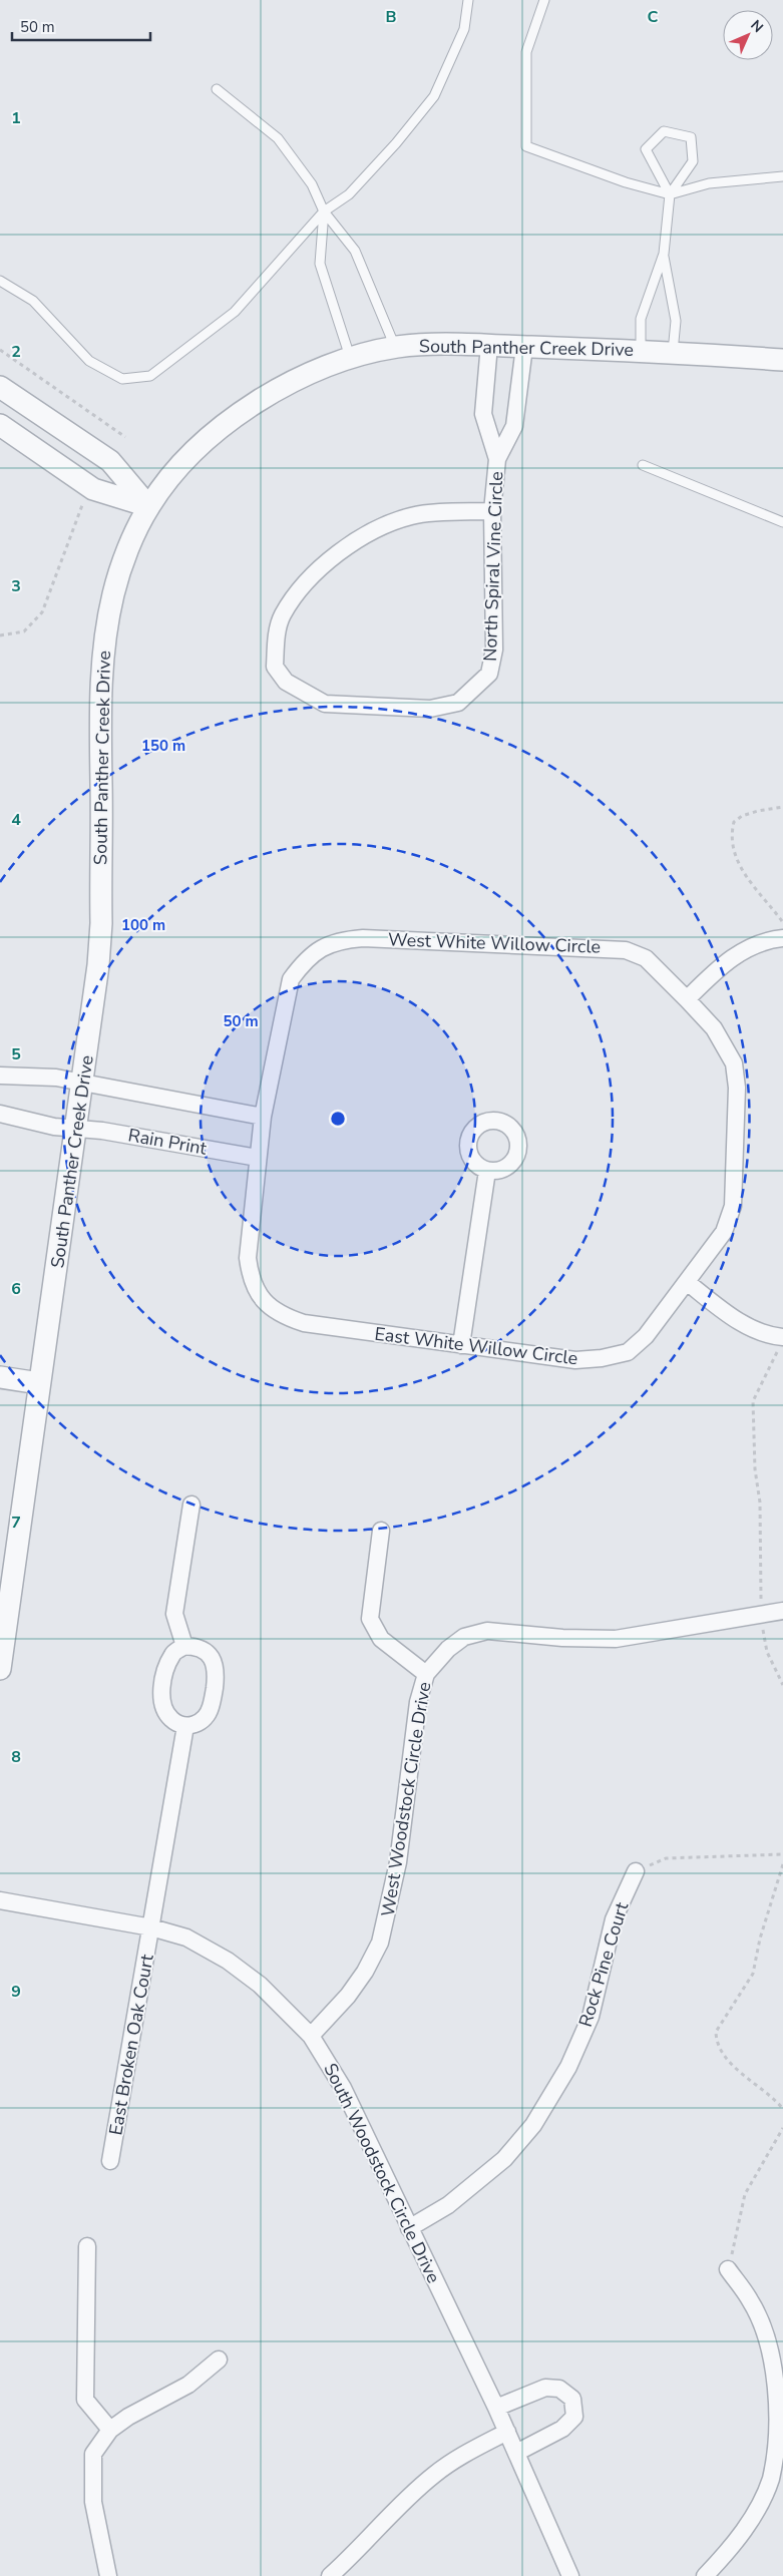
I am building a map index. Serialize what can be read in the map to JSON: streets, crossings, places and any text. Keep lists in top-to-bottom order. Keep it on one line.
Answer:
{"streets":{"street":["South Panther Creek Drive","North Spiral Vine Circle","West White Willow Circle","Rain Print","East White Willow Circle","West Woodstock Circle Drive","Rock Pine Court","East Broken Oak Court","South Woodstock Circle Drive"]},"crossings":[["South Panther Creek Drive","North Spiral Vine Circle"],["South Panther Creek Drive","Rain Print"],["West White Willow Circle","East White Willow Circle"],["Rain Print","East White Willow Circle"],["West Woodstock Circle Drive","South Woodstock Circle Drive"],["Rock Pine Court","South Woodstock Circle Drive"],["East Broken Oak Court","South Woodstock Circle Drive"]],"scale_bar":"50 m","north":"top right","grid":{"columns":["B","C"],"rows":["1","2","3","4","5","6","7","8","9"]},"rings":["150 m","100 m","50 m"]}
